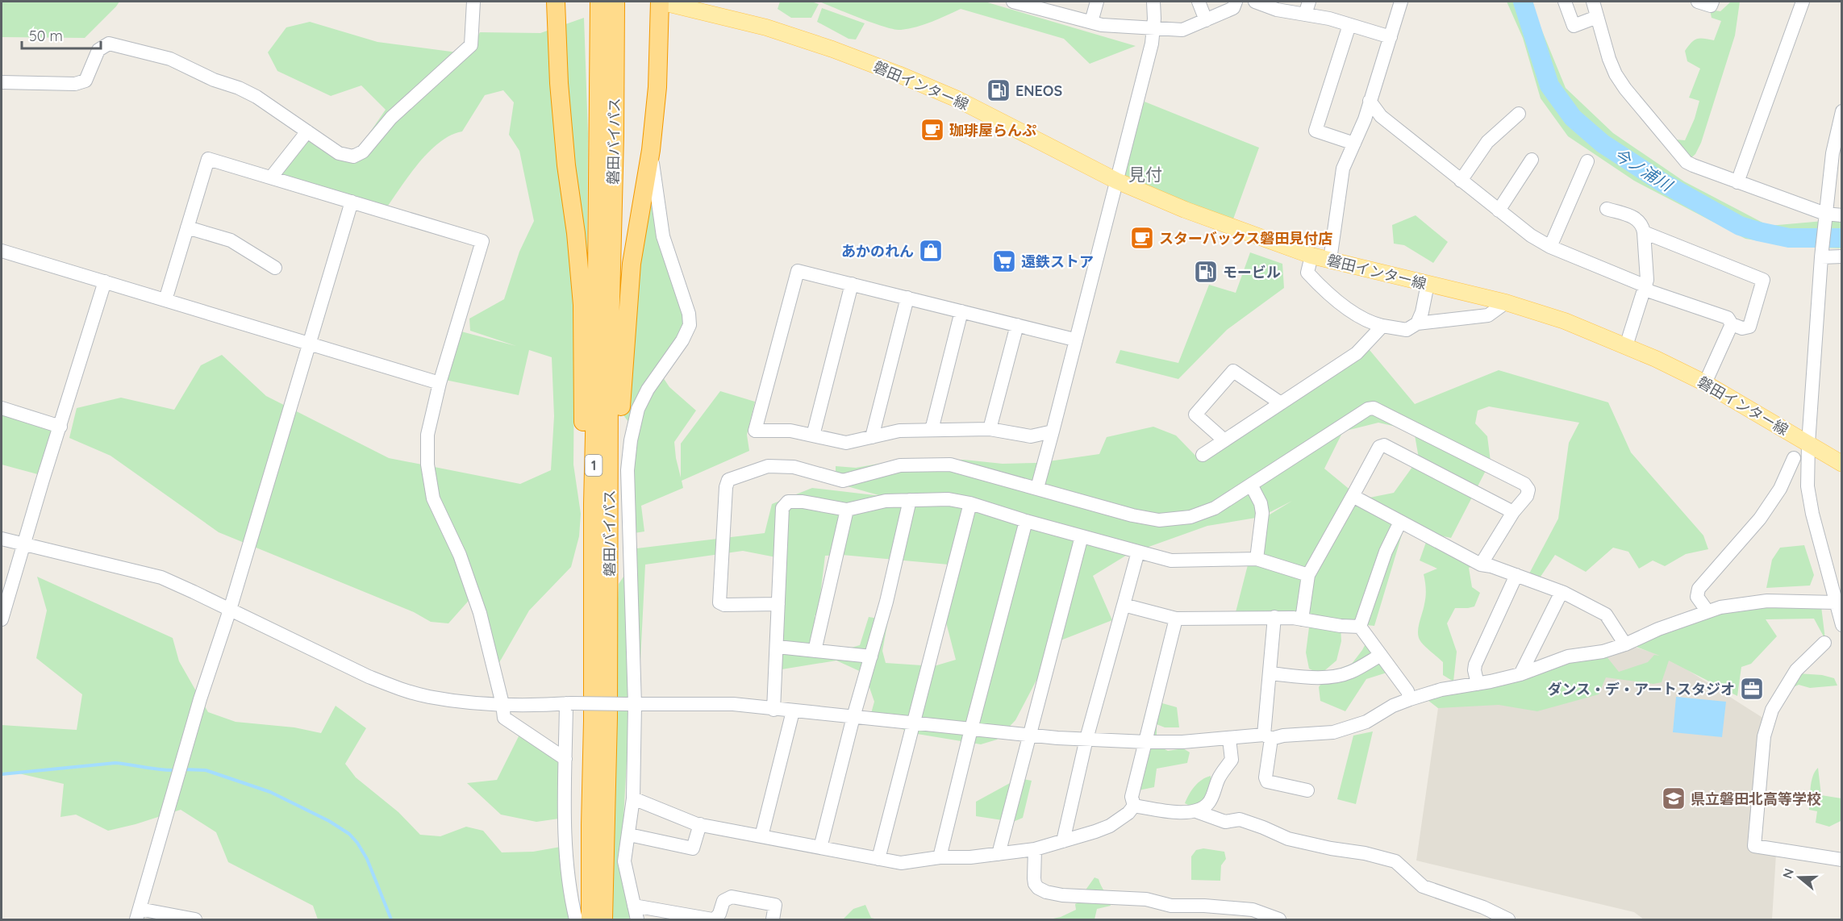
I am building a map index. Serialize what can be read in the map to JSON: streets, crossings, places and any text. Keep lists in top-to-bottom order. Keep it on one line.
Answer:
{"streets":{"highway":["磐田バイパス","1"],"main road":["磐田インター線"]},"districts":["見付"],"water":["今ノ浦川"],"places":{"fuel station":["ENEOS","モービル"],"cafe":["珈琲屋らんぷ","スターバックス磐田見付店"],"shop":["あかのれん"],"supermarket":["遠鉄ストア"],"office":["ダンス・デ・アートスタジオ"],"school or university":["県立磐田北高等学校"]},"scale_bar":"50 m","north":"left"}
